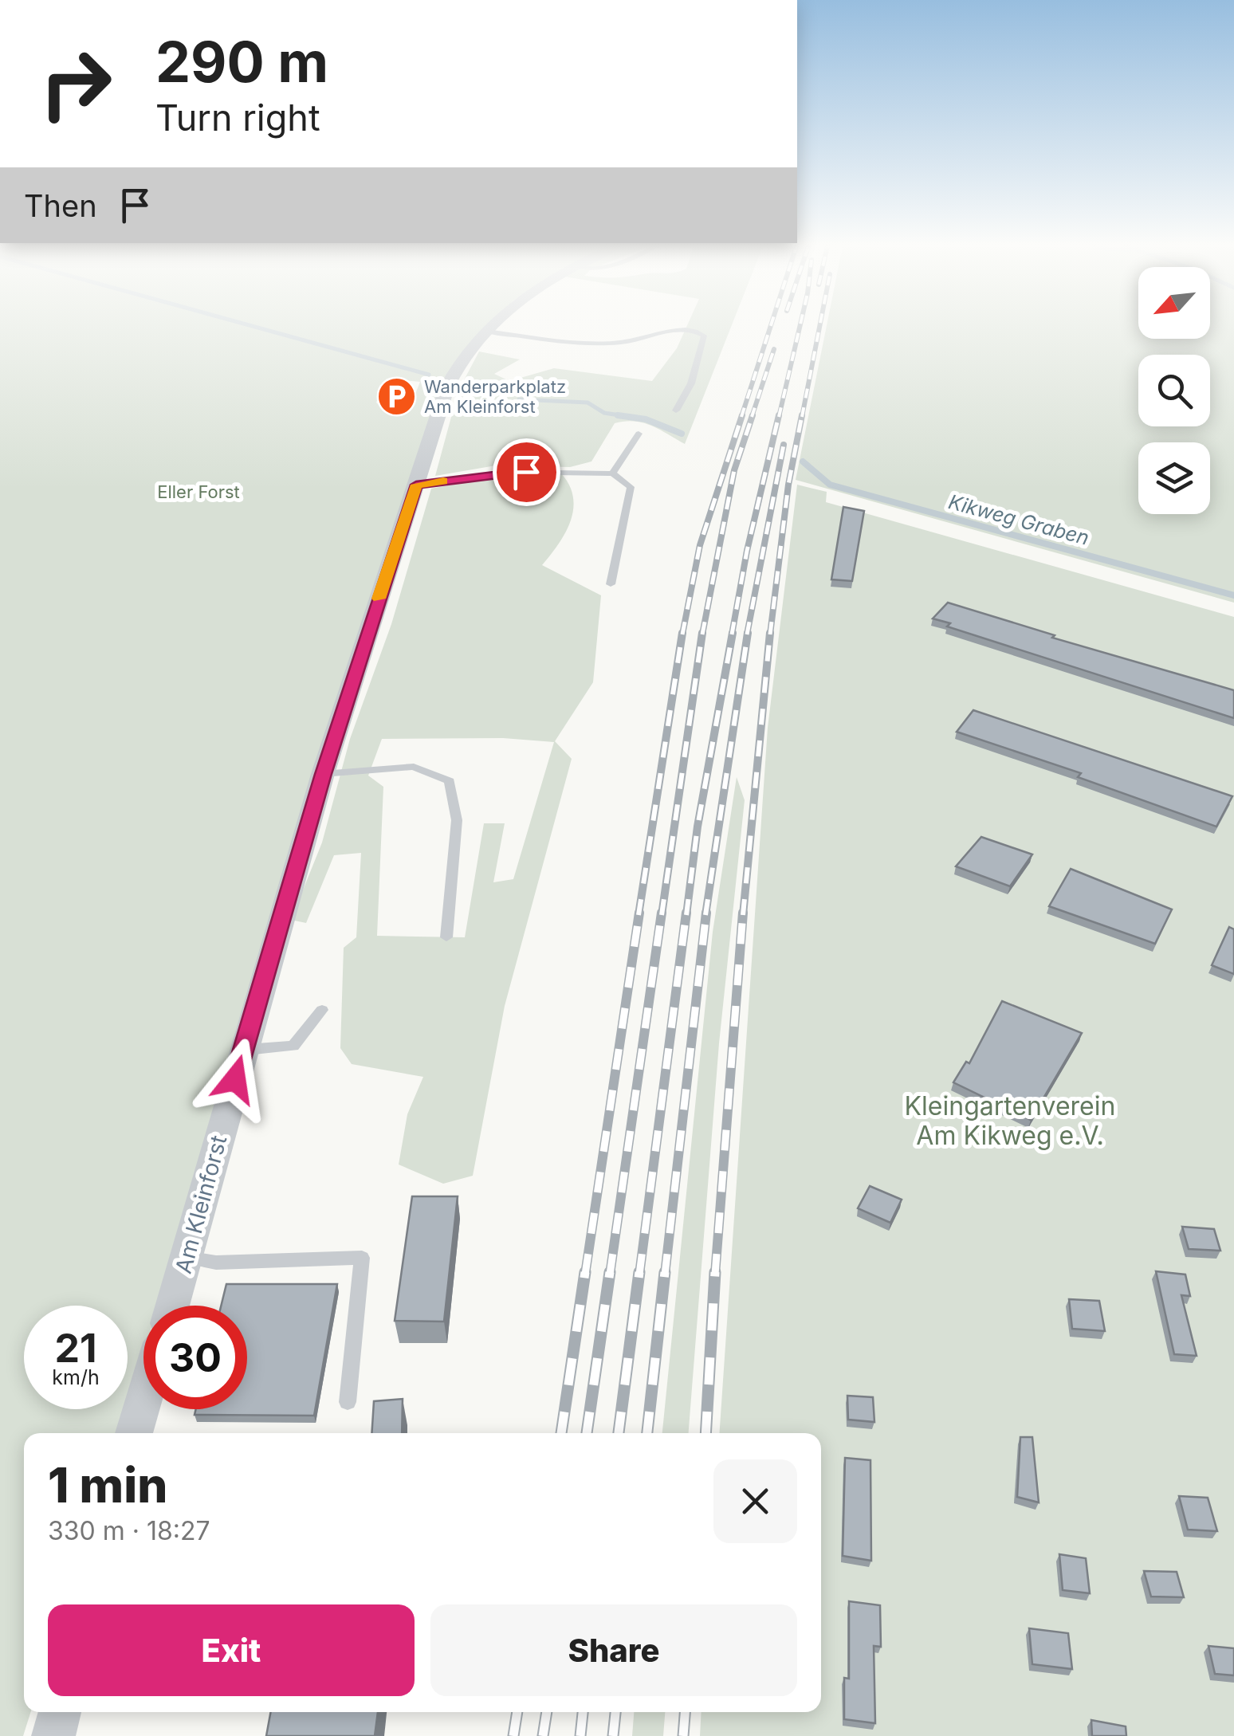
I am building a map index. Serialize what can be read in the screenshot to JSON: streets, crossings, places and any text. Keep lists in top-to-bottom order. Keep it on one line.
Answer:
{"streets":{"street":["Am Kleinforst"]},"water":["Kikweg Graben"],"parks":["Eller Forst","Kleingartenverein Am Kikweg e.V."],"places":{"parking":["Wanderparkplatz Am Kleinforst"]},"north":"bottom left","page":{"turn":["290 m","Turn right"],"then":"Then","speed":"21 km/h","limit":"30","heading":["1 min","330 m · 18:27"],"buttons":["Exit","Share"]}}
